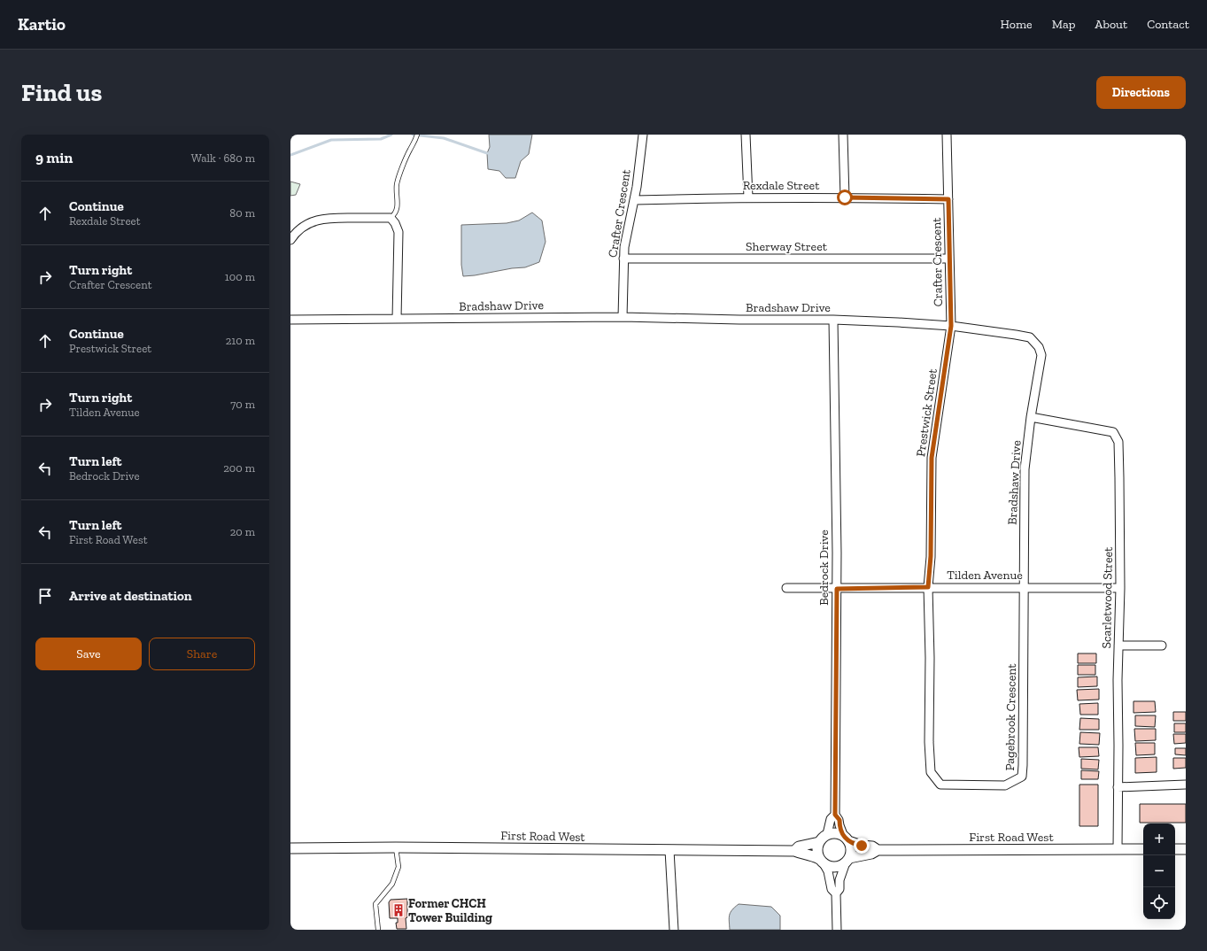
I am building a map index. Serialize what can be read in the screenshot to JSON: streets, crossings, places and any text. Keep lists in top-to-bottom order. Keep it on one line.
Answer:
{"streets":{"street":["Rexdale Street","Crafter Crescent","Sherway Street","Bradshaw Drive","Prestwick Street","Bedrock Drive","Tilden Avenue","Scarletwood Street","Pagebrook Crescent","First Road West"]},"crossings":[["Rexdale Street","Crafter Crescent"],["Crafter Crescent","Sherway Street"],["Crafter Crescent","Bradshaw Drive"],["Crafter Crescent","Prestwick Street"],["Bradshaw Drive","Prestwick Street"],["Bradshaw Drive","Bedrock Drive"],["Bradshaw Drive","Tilden Avenue"],["Bradshaw Drive","Scarletwood Street"],["Bradshaw Drive","Pagebrook Crescent"],["Prestwick Street","Tilden Avenue"],["Prestwick Street","Pagebrook Crescent"],["Bedrock Drive","Tilden Avenue"],["Bedrock Drive","First Road West"],["Tilden Avenue","Scarletwood Street"],["Tilden Avenue","Pagebrook Crescent"],["Scarletwood Street","First Road West"]],"places":{"building":["Former CHCH Tower Building"]},"page":{"header":"Kartio","nav":["Home","Map","About","Contact"],"buttons":["Directions",["Save","Share"]],"title":"Find us","heading":["9 min","Walk · 680 m"],"list":[["Continue","Rexdale Street","80 m"],["Turn right","Crafter Crescent","100 m"],["Continue","Prestwick Street","210 m"],["Turn right","Tilden Avenue","70 m"],["Turn left","Bedrock Drive","200 m"],["Turn left","First Road West","20 m"],"Arrive at destination"],"map_buttons":["+","−"]}}
